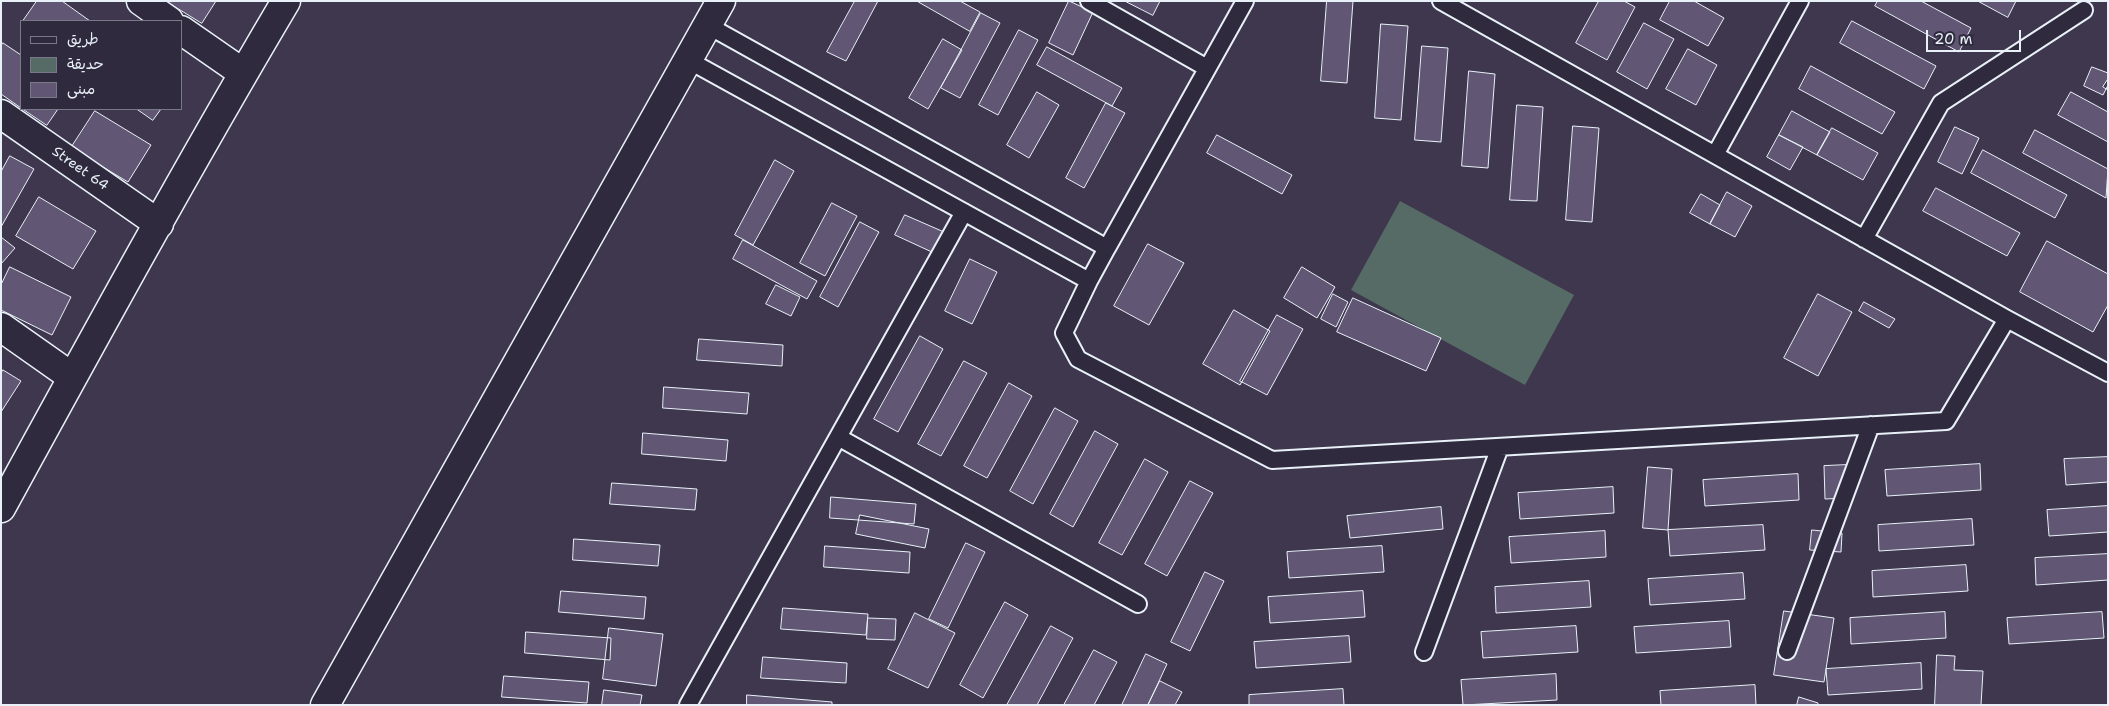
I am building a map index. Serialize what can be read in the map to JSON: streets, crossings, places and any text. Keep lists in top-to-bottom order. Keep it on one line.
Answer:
{"streets":{"street":["Street 64"]},"legend":["طريق","حديقة","مبنى"],"scale_bar":"20 m"}
